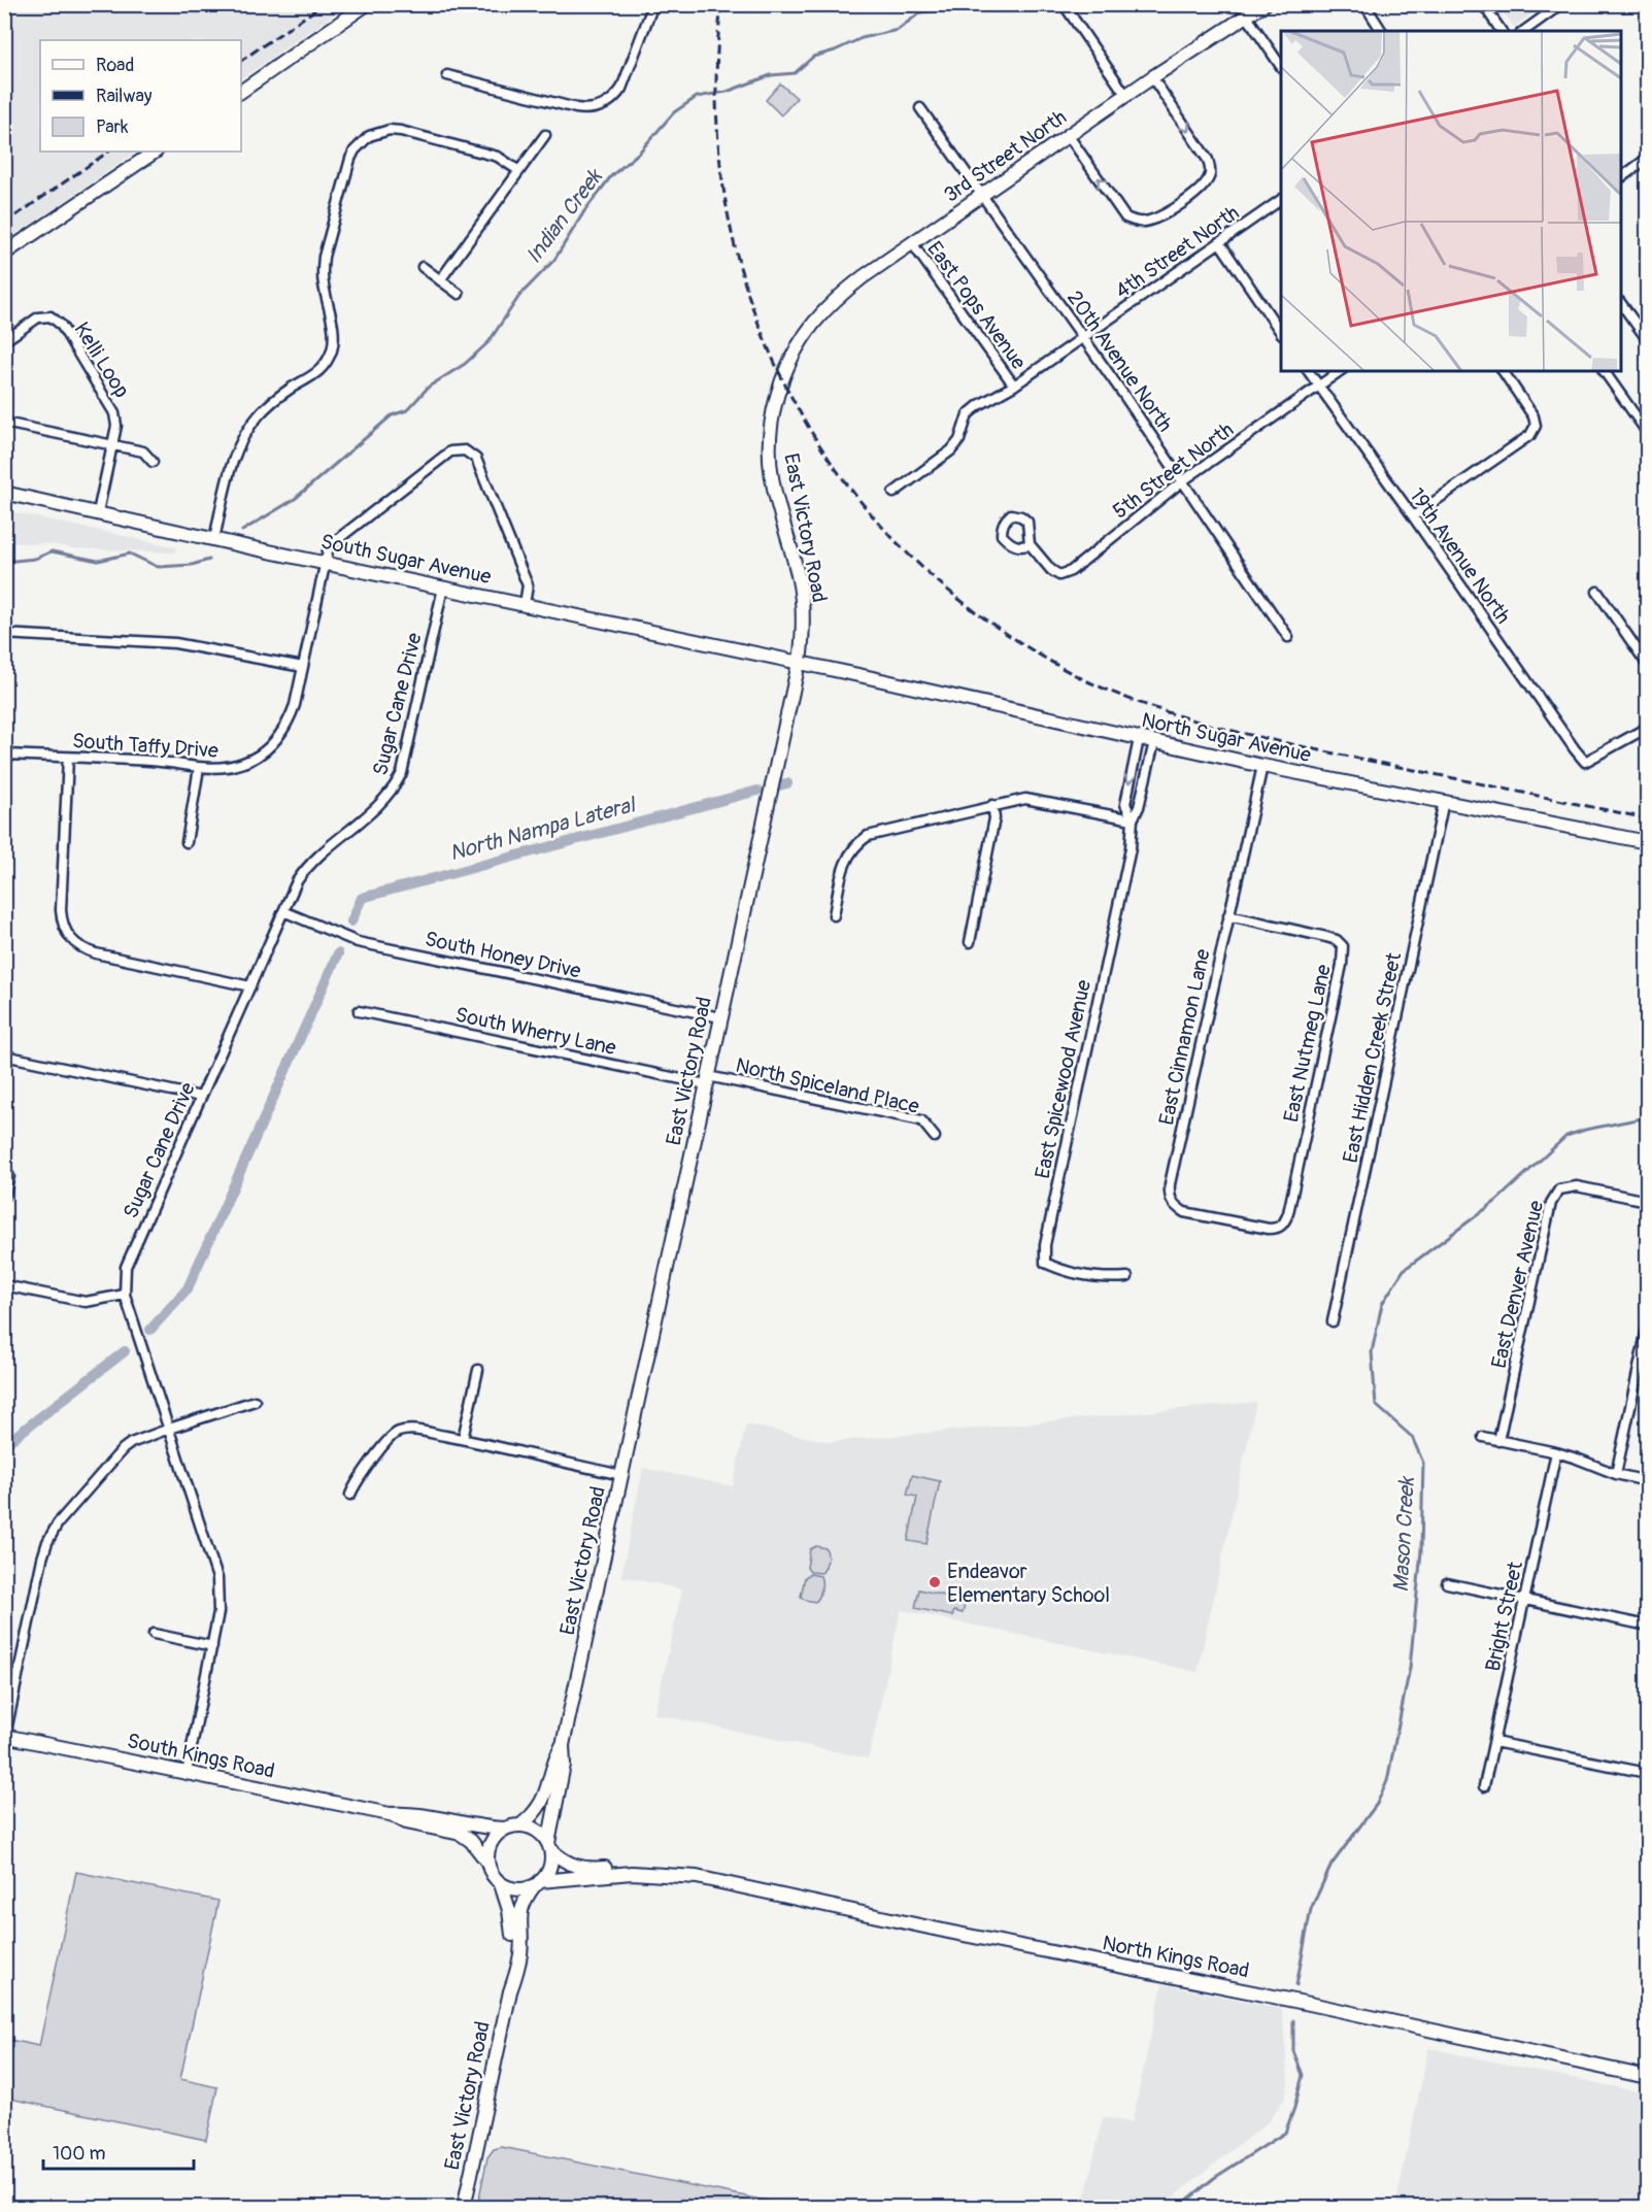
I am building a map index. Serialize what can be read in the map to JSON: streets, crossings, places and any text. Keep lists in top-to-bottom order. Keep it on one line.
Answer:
{"streets":{"street":["3rd Street North","4th Street North","East Pops Avenue","Kelli Loop","20th Avenue North","5th Street North","East Victory Road","19th Avenue North","South Sugar Avenue","Sugar Cane Drive","North Sugar Avenue","South Taffy Drive","South Honey Drive","South Wherry Lane","East Cinnamon Lane","East Nutmeg Lane","East Hidden Creek Street","East Spicewood Avenue","North Spiceland Place","East Denver Avenue","Bright Street","South Kings Road","North Kings Road"]},"crossings":[["3rd Street North","East Pops Avenue"],["3rd Street North","20th Avenue North"],["3rd Street North","East Victory Road"],["4th Street North","East Pops Avenue"],["4th Street North","20th Avenue North"],["Kelli Loop","South Sugar Avenue"],["20th Avenue North","5th Street North"],["5th Street North","19th Avenue North"],["East Victory Road","South Sugar Avenue"],["East Victory Road","North Sugar Avenue"],["East Victory Road","South Honey Drive"],["East Victory Road","South Wherry Lane"],["East Victory Road","North Spiceland Place"],["East Victory Road","South Kings Road"],["East Victory Road","North Kings Road"],["South Sugar Avenue","Sugar Cane Drive"],["South Sugar Avenue","North Sugar Avenue"],["South Sugar Avenue","South Taffy Drive"],["Sugar Cane Drive","South Honey Drive"],["Sugar Cane Drive","South Kings Road"],["North Sugar Avenue","East Cinnamon Lane"],["North Sugar Avenue","East Hidden Creek Street"],["North Sugar Avenue","East Spicewood Avenue"],["South Wherry Lane","North Spiceland Place"],["East Cinnamon Lane","East Nutmeg Lane"],["South Kings Road","North Kings Road"]],"water":["Indian Creek","North Nampa Lateral","Mason Creek"],"places":["Endeavor Elementary School"],"legend":["Road","Railway","Park"],"scale_bar":"100 m"}
